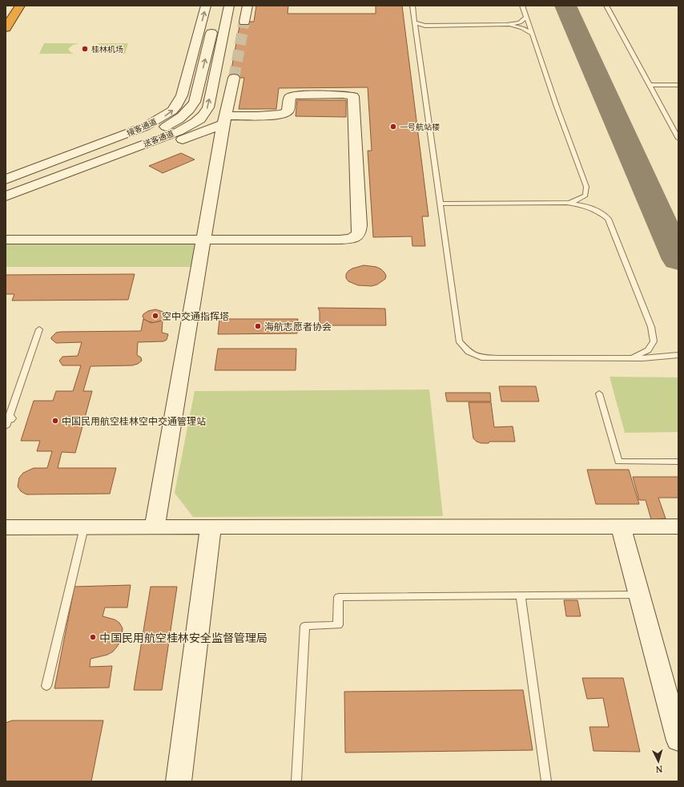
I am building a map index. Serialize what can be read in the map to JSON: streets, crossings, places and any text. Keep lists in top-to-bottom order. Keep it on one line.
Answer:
{"streets":{"street":["接客通道","送客通道"]},"one_way":["送客通道"],"places":["桂林机场","一号航站楼","空中交通指挥塔","海航志愿者协会","中国民用航空桂林空中交通管理站","中国民用航空桂林安全监督管理局"],"north":"bottom"}
